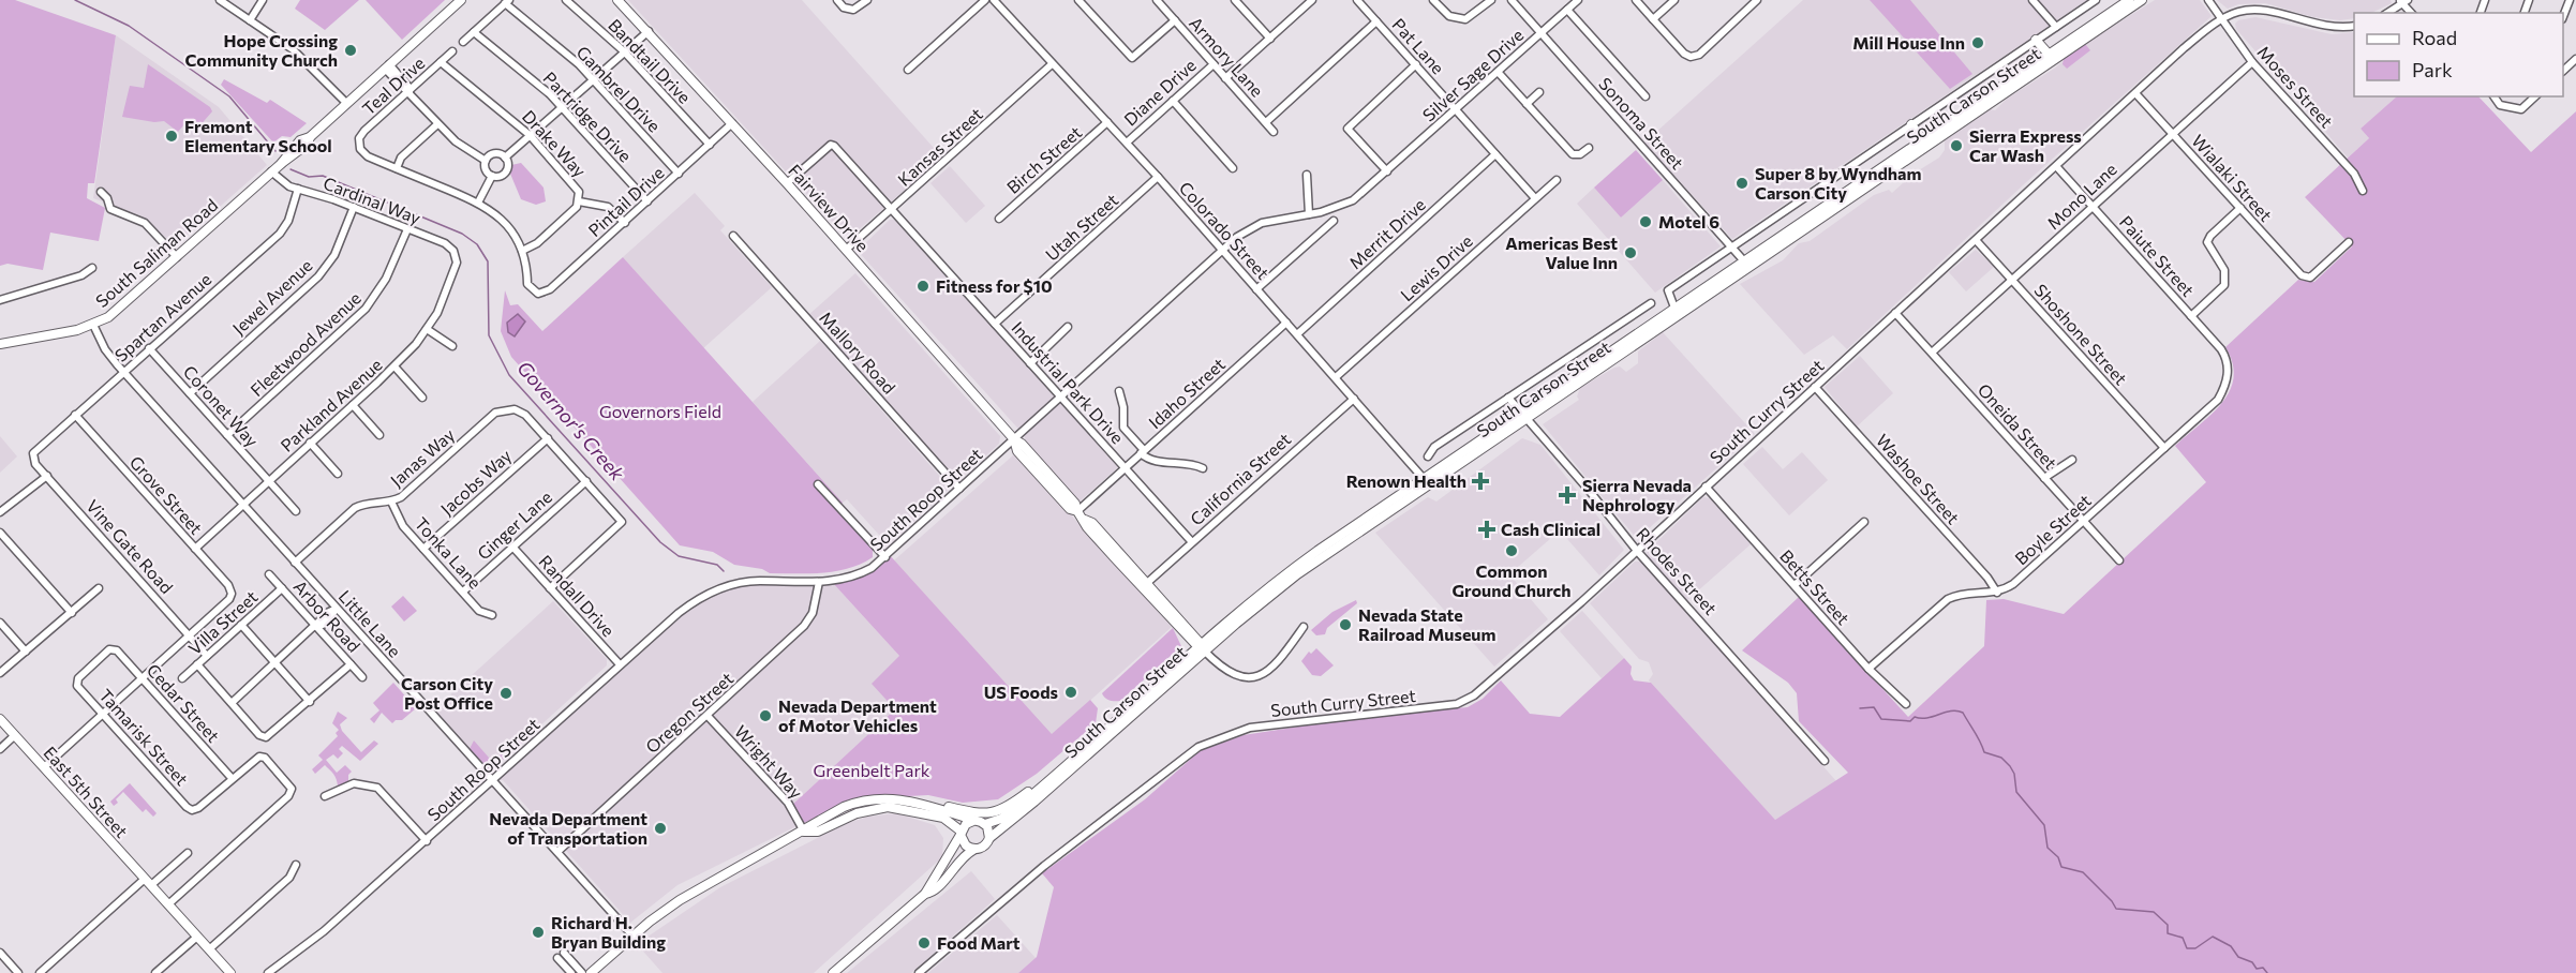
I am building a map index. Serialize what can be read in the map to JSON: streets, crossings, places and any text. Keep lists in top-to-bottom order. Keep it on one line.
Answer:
{"streets":{"main road":["South Carson Street","Fairview Drive","South Saliman Road","East 5th Street"],"street":["Pat Lane","Armory Lane","Bandtail Drive","Silver Sage Drive","Teal Drive","Moses Street","Gambrel Drive","Diane Drive","Partridge Drive","Sonoma Street","Drake Way","Kansas Street","Birch Street","Wialaki Street","Mono Lane","Cardinal Way","Pintail Drive","Utah Street","Colorado Street","Merrit Drive","Paiute Street","Lewis Drive","Jewel Avenue","Spartan Avenue","Shoshone Street","Fleetwood Avenue","Mallory Road","Industrial Park Drive","Idaho Street","Parkland Avenue","Coronet Way","South Curry Street","Oneida Street","Janas Way","California Street","Washoe Street","Jacobs Way","Grove Street","South Roop Street","Ginger Lane","Boyle Street","Vine Gate Road","Tonka Lane","Rhodes Street","Betts Street","Randall Drive","Arbor Road","Villa Street","Little Lane","Cedar Street","Oregon Street","Tamarisk Street","Wright Way"]},"crossings":[["Pat Lane","Silver Sage Drive"],["Pat Lane","Merrit Drive"],["Pat Lane","Lewis Drive"],["Armory Lane","Diane Drive"],["Bandtail Drive","Pintail Drive"],["Silver Sage Drive","Sonoma Street"],["Silver Sage Drive","South Roop Street"],["Teal Drive","Drake Way"],["Moses Street","Mono Lane"],["Moses Street","South Curry Street"],["Gambrel Drive","Pintail Drive"],["Diane Drive","Colorado Street"],["South Carson Street","Sonoma Street"],["South Carson Street","Fairview Drive"],["South Carson Street","Colorado Street"],["South Carson Street","Rhodes Street"],["Partridge Drive","Pintail Drive"],["Drake Way","Pintail Drive"],["Kansas Street","Fairview Drive"],["Kansas Street","Colorado Street"],["Kansas Street","Industrial Park Drive"],["Birch Street","Colorado Street"],["Wialaki Street","Mono Lane"],["Wialaki Street","South Curry Street"],["Mono Lane","Paiute Street"],["Mono Lane","Shoshone Street"],["Mono Lane","Oneida Street"],["Cardinal Way","South Saliman Road"],["Cardinal Way","Jewel Avenue"],["Cardinal Way","Spartan Avenue"],["Cardinal Way","Fleetwood Avenue"],["Cardinal Way","Parkland Avenue"],["Pintail Drive","Fairview Drive"],["Fairview Drive","Industrial Park Drive"],["Fairview Drive","Idaho Street"],["Fairview Drive","California Street"],["Fairview Drive","South Roop Street"],["Utah Street","Colorado Street"],["Utah Street","Industrial Park Drive"],["Colorado Street","Merrit Drive"],["Colorado Street","Lewis Drive"],["Colorado Street","Idaho Street"],["Colorado Street","California Street"],["Colorado Street","South Roop Street"],["South Saliman Road","Little Lane"],["Paiute Street","South Curry Street"],["Paiute Street","Boyle Street"],["Jewel Avenue","Coronet Way"],["Spartan Avenue","Coronet Way"],["Spartan Avenue","Grove Street"],["Spartan Avenue","Vine Gate Road"],["Spartan Avenue","Little Lane"],["Shoshone Street","South Curry Street"],["Shoshone Street","Boyle Street"],["Fleetwood Avenue","Coronet Way"],["Mallory Road","South Roop Street"],["Industrial Park Drive","Idaho Street"],["Industrial Park Drive","California Street"],["Industrial Park Drive","South Roop Street"],["Parkland Avenue","Coronet Way"],["Parkland Avenue","Grove Street"],["Parkland Avenue","Little Lane"],["South Curry Street","Oneida Street"],["South Curry Street","Washoe Street"],["South Curry Street","Rhodes Street"],["South Curry Street","Betts Street"],["Oneida Street","Boyle Street"],["Janas Way","Jacobs Way"],["Janas Way","Tonka Lane"],["Janas Way","Little Lane"],["Washoe Street","Boyle Street"],["Jacobs Way","Tonka Lane"],["Grove Street","Vine Gate Road"],["South Roop Street","Randall Drive"],["South Roop Street","Little Lane"],["South Roop Street","Oregon Street"],["Ginger Lane","Tonka Lane"],["Ginger Lane","Randall Drive"],["Vine Gate Road","Villa Street"],["Arbor Road","Villa Street"],["Little Lane","Oregon Street"],["Cedar Street","Tamarisk Street"],["Oregon Street","Wright Way"]],"water":["Governor's Creek"],"parks":["Governors Field","Greenbelt Park"],"places":{"other":["Mill House Inn","Hope Crossing Community Church","Fremont Elementary School","Sierra Express Car Wash","Super 8 by Wyndham Carson City","Motel 6","Americas Best Value Inn","Fitness for $10","Common Ground Church","Nevada State Railroad Museum","US Foods","Carson City Post Office","Nevada Department of Motor Vehicles","Nevada Department of Transportation","Richard H. Bryan Building","Food Mart"],"health":["Renown Health","Sierra Nevada Nephrology","Cash Clinical"]},"legend":["Road","Park"]}
